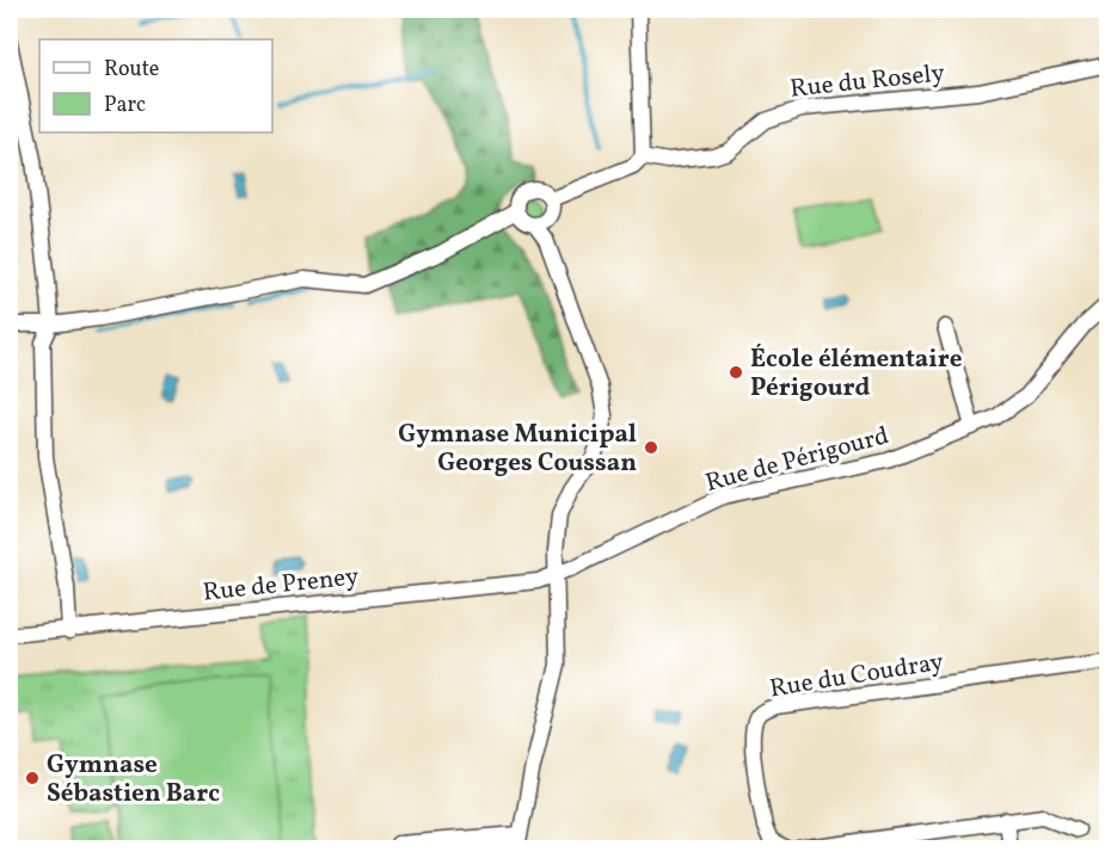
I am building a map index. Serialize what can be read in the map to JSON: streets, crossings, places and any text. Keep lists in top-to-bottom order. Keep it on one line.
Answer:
{"streets":{"street":["Rue du Rosely","Rue de Périgourd","Rue de Preney","Rue du Coudray"]},"crossings":[["Rue de Périgourd","Rue de Preney"]],"places":["École élémentaire Périgourd","Gymnase Municipal Georges Coussan","Gymnase Sébastien Barc"],"legend":["Route","Parc"]}
